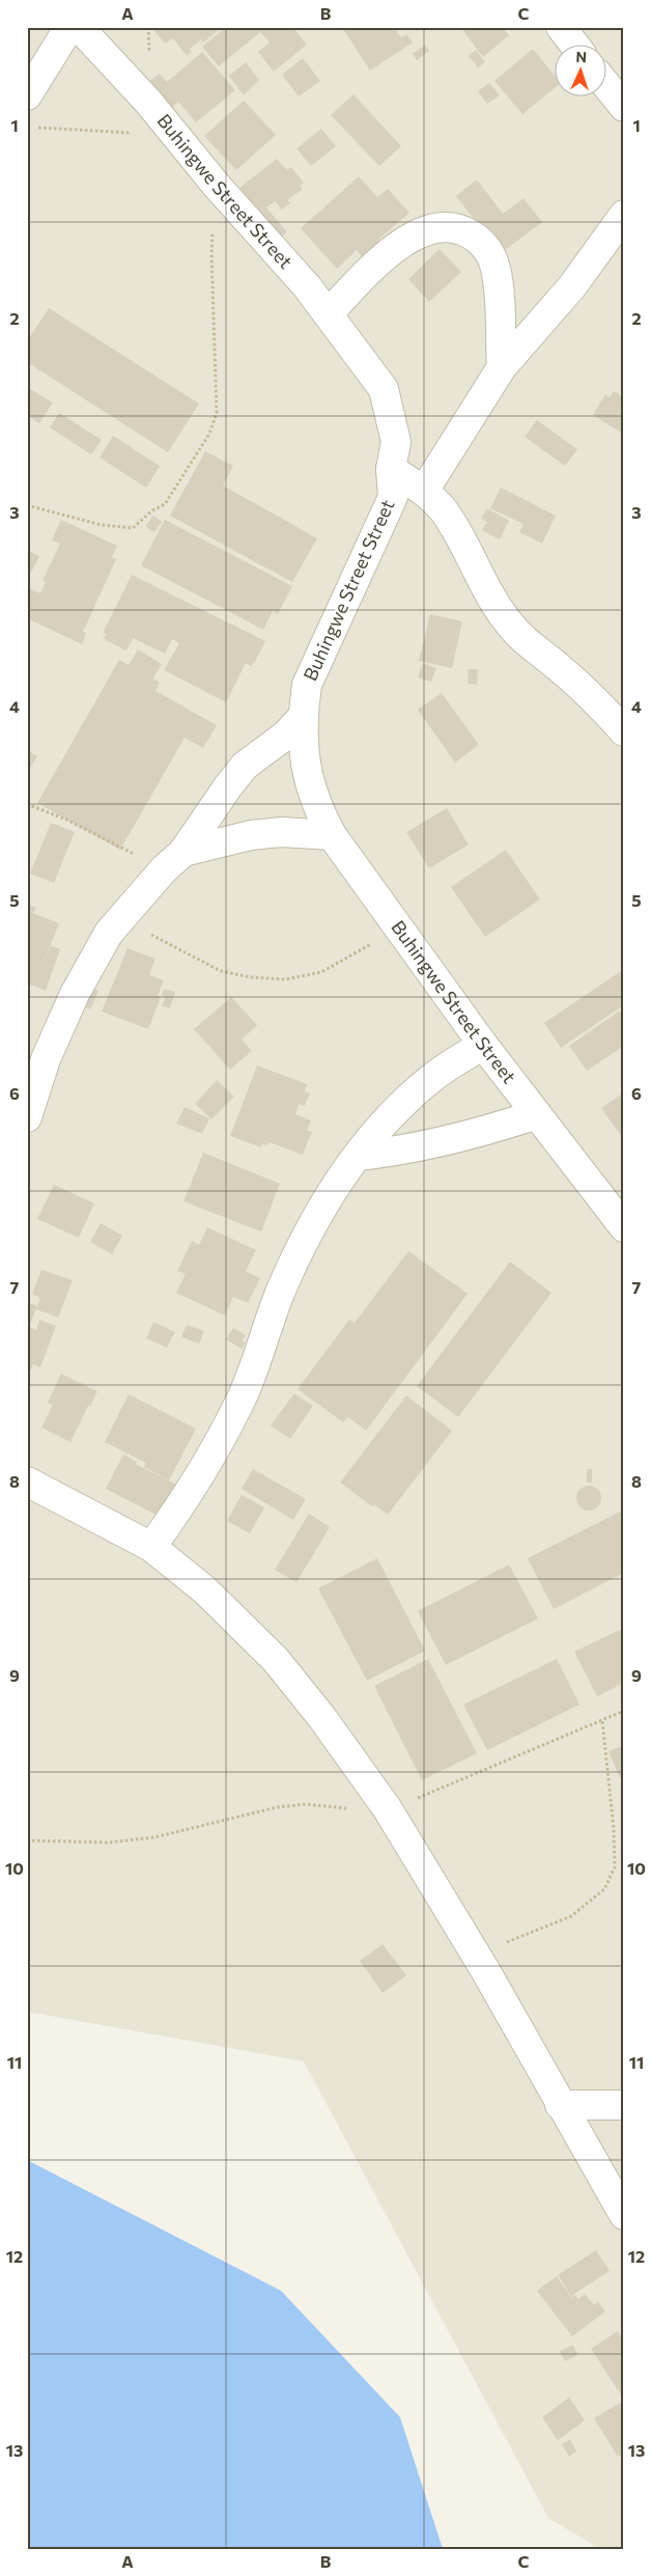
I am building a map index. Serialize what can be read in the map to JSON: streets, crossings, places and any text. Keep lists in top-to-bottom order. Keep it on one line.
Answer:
{"streets":{"street":["Buhingwe Street Street"]},"north":"top","grid":{"columns":["A","B","C"],"rows":["1","2","3","4","5","6","7","8","9","10","11","12","13"]}}
